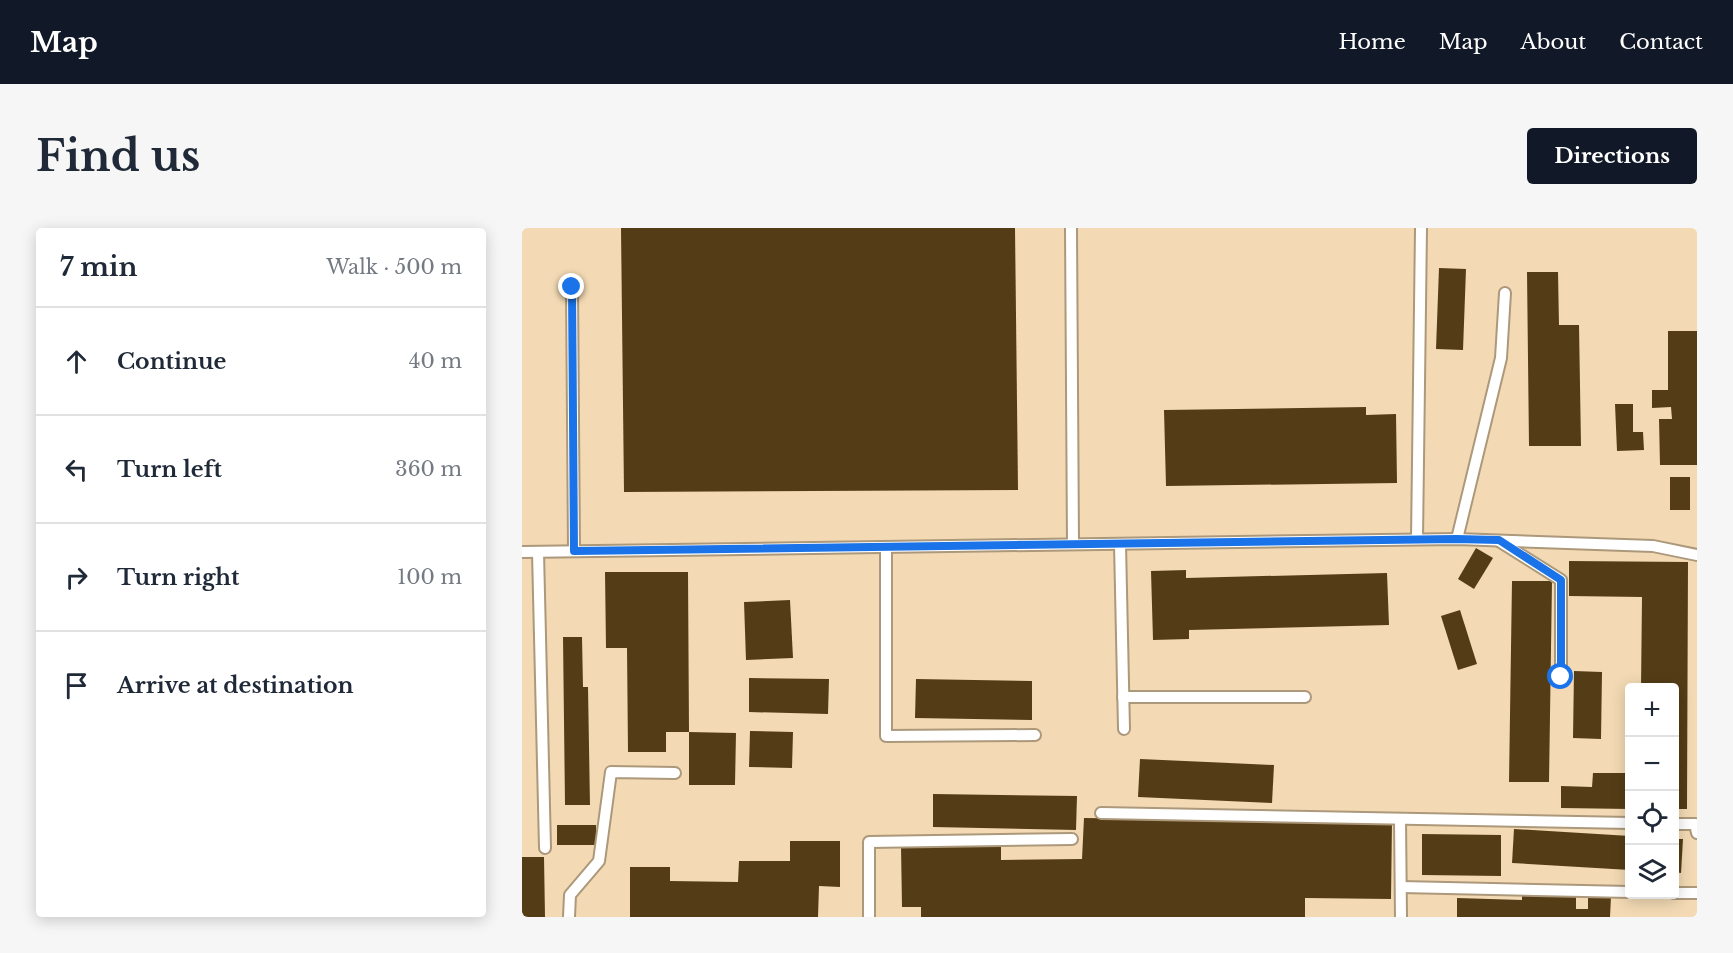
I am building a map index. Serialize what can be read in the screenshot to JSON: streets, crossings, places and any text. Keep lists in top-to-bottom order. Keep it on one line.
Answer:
{"page":{"header":"Map","nav":["Home","Map","About","Contact"],"buttons":"Directions","title":"Find us","heading":["7 min","Walk · 500 m"],"list":[["Continue","40 m"],["Turn left","360 m"],["Turn right","100 m"],"Arrive at destination"],"map_buttons":["+","−"]}}
